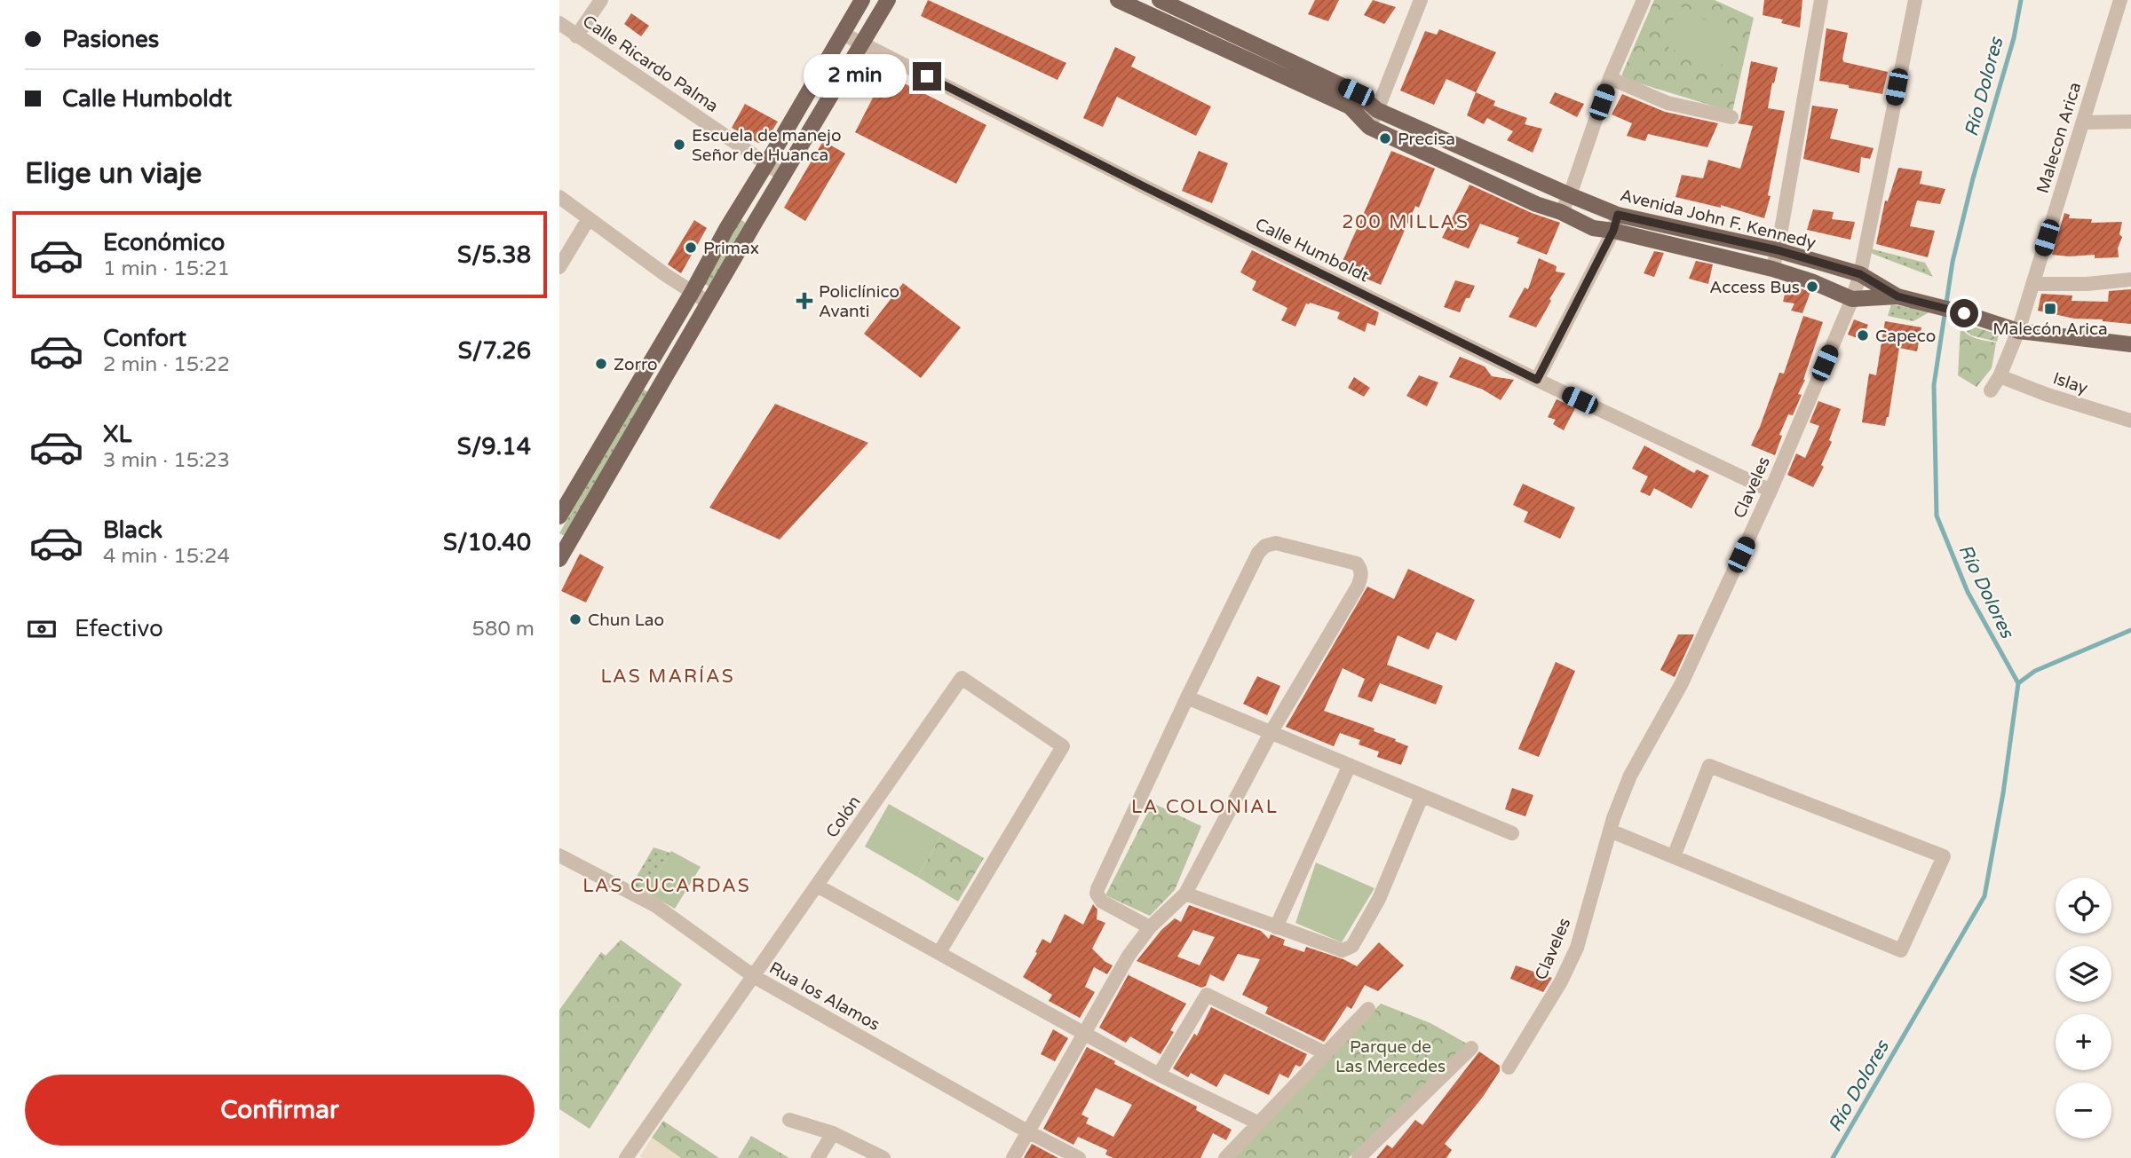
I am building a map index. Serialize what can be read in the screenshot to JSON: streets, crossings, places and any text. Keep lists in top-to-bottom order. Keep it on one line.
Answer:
{"streets":{"main road":["Avenida John F. Kennedy"],"street":["Calle Ricardo Palma","Malecon Arica","Calle Humboldt","Islay","Claveles","Colón","Rua los Alamos"]},"crossings":[["Malecon Arica","Avenida John F. Kennedy"],["Malecon Arica","Islay"],["Avenida John F. Kennedy","Claveles"],["Calle Humboldt","Claveles"],["Colón","Rua los Alamos"]],"districts":["200 MILLAS","LAS MARÍAS","LA COLONIAL","LAS CUCARDAS"],"water":["Río Dolores"],"parks":["Parque de Las Mercedes"],"places":{"other":["Precisa","Escuela de manejo Señor de Huanca","Primax","Access Bus","Capeco","Zorro","Chun Lao"],"health":["Policlínico Avanti"],"transit":["Malecón Arica"]},"page":{"banner":["Pasiones","Calle Humboldt"],"bubble":"2 min","heading":"Elige un viaje","list":[{"name":"Económico","note":"1 min · 15:21","value":"S/5.38"},{"name":"Confort","note":"2 min · 15:22","value":"S/7.26"},{"name":"XL","note":"3 min · 15:23","value":"S/9.14"},{"name":"Black","note":"4 min · 15:24","value":"S/10.40"}],"pay":["Efectivo","580 m"],"map_buttons":["+","−"],"buttons":"Confirmar"}}
